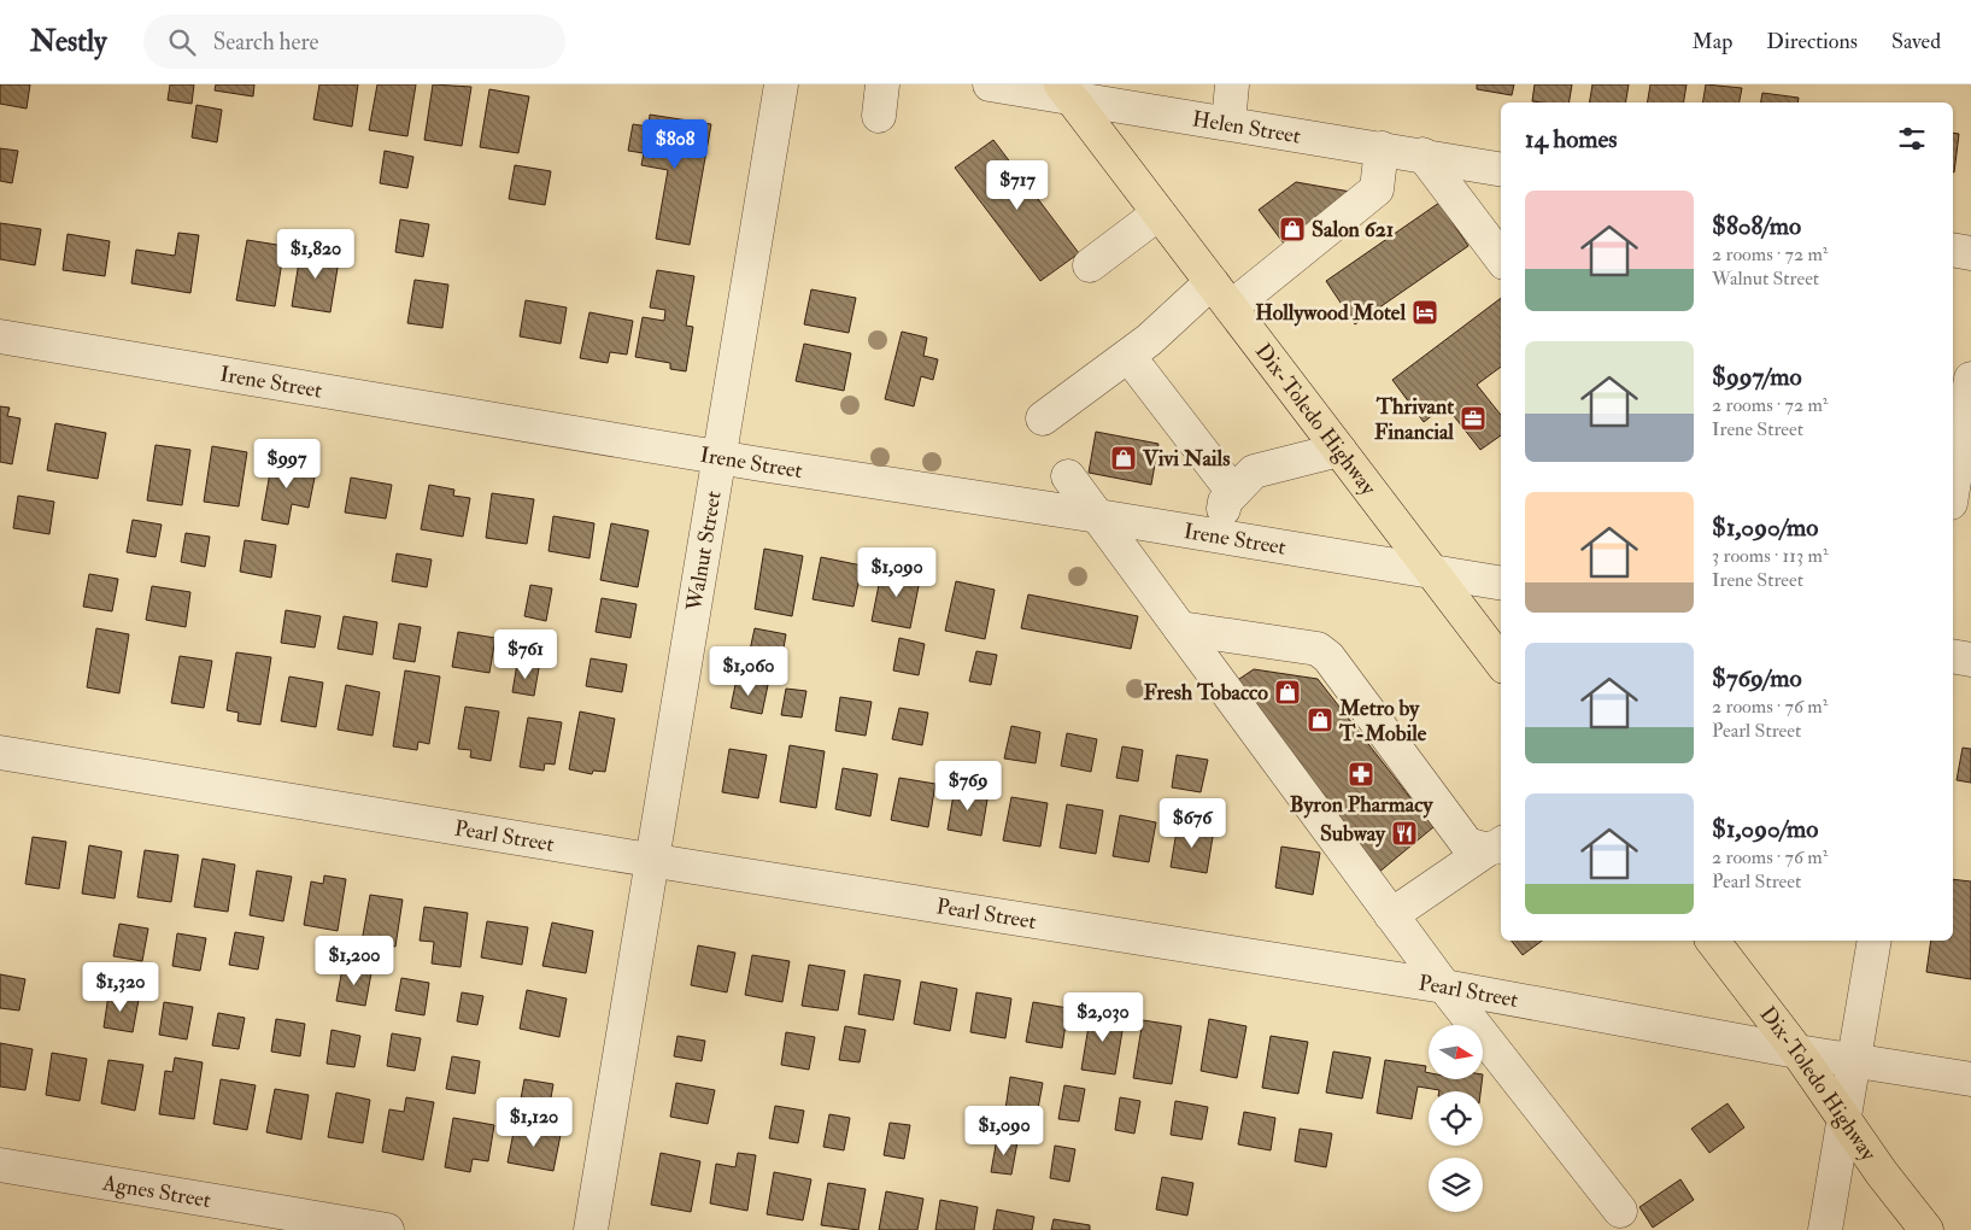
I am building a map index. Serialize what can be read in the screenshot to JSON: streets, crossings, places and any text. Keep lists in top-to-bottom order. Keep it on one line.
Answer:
{"streets":{"main road":["Dix-Toledo Highway"],"street":["Helen Street","Irene Street","Walnut Street","Pearl Street","Agnes Street"]},"crossings":[["Helen Street","Dix-Toledo Highway"],["Irene Street","Dix-Toledo Highway"],["Irene Street","Walnut Street"],["Dix-Toledo Highway","Pearl Street"],["Walnut Street","Pearl Street"]],"places":{"shop":["Salon 621","Vivi Nails","Fresh Tobacco","Metro by T-Mobile"],"hotel":["Hollywood Motel"],"office":["Thrivant Financial"],"pharmacy":["Byron Pharmacy"],"restaurant":["Subway"]},"north":"right","page":{"header":"Nestly","search":"Search here","nav":["Map","Directions","Saved"],"heading":"14 homes","price":["$808","$717","$1,820","$997","$1,090","$761","$1,060","$769","$676","$1,200","$1,320","$2,030","$1,120","$1,090"],"list":[{"name":"$808/mo","note":"2 rooms · 72 m² · Walnut Street"},{"name":"$997/mo","note":"2 rooms · 72 m² · Irene Street"},{"name":"$1,090/mo","note":"3 rooms · 113 m² · Irene Street"},{"name":"$769/mo","note":"2 rooms · 76 m² · Pearl Street"},{"name":"$1,090/mo","note":"2 rooms · 76 m² · Pearl Street"}]}}
